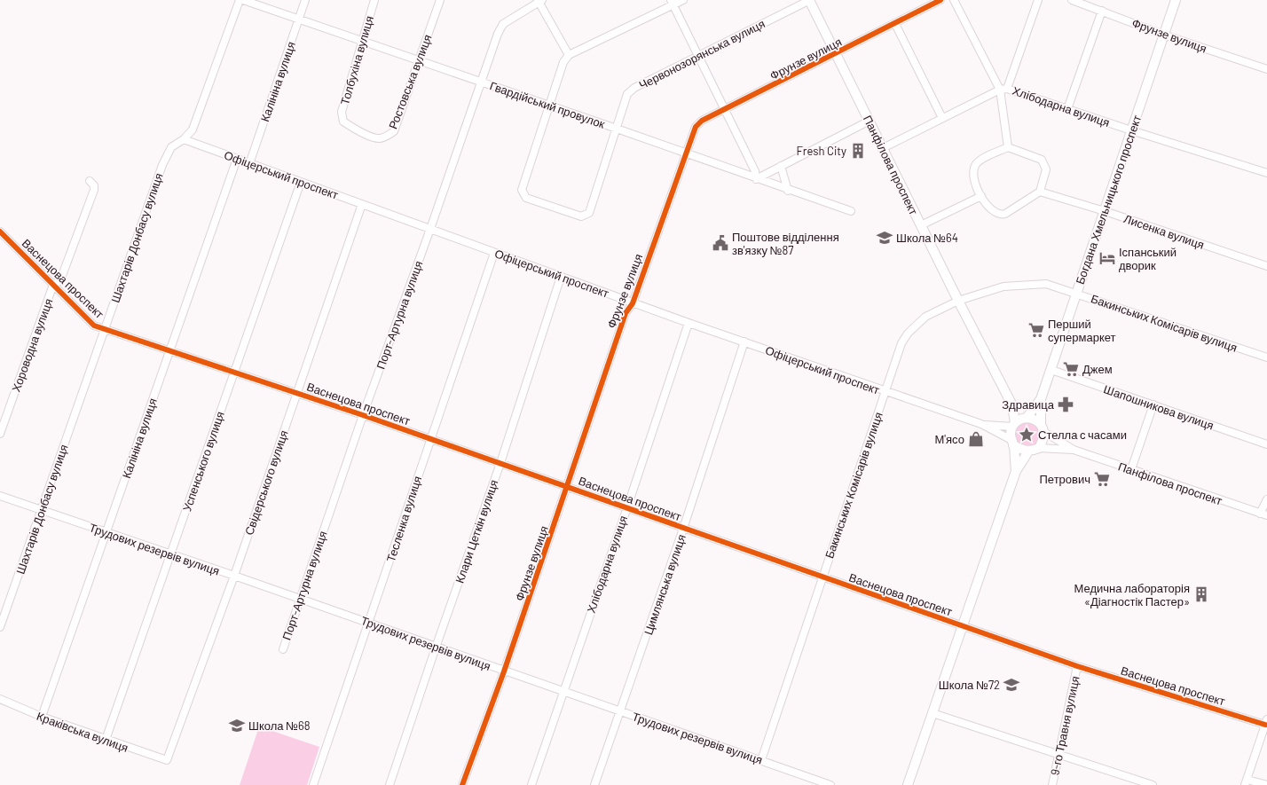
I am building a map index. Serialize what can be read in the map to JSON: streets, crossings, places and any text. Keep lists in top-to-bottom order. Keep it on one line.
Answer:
{"streets":{"main road":["Панфілова проспект","Богдана Хмельницького проспект"],"street":["Фрунзе вулиця","Червонозорянська вулиця","Толбухіна вулиця","Калініна вулиця","Ростовська вулиця","Гвардійський провулок","Хлібодарна вулиця","Офіцерський проспект","Лисенка вулиця","Шахтарів Донбасу вулиця","Васнецова проспект","Порт-Артурна вулиця","Бакинських Комісарів вулиця","Хороводна вулиця","Шапошникова вулиця","Успенського вулиця","Свідерського вулиця","Тесленка вулиця","Клари Цеткін вулиця","Трудових резервів вулиця","Цимлянська вулиця","9-го Травня вулиця","Краківська вулиця"]},"crossings":[["Фрунзе вулиця","Гвардійський провулок"],["Фрунзе вулиця","Панфілова проспект"],["Фрунзе вулиця","Офіцерський проспект"],["Фрунзе вулиця","Богдана Хмельницького проспект"],["Фрунзе вулиця","Васнецова проспект"],["Фрунзе вулиця","Трудових резервів вулиця"],["Червонозорянська вулиця","Гвардійський провулок"],["Червонозорянська вулиця","Панфілова проспект"],["Толбухіна вулиця","Ростовська вулиця"],["Толбухіна вулиця","Гвардійський провулок"],["Калініна вулиця","Гвардійський провулок"],["Калініна вулиця","Офіцерський проспект"],["Калініна вулиця","Васнецова проспект"],["Калініна вулиця","Трудових резервів вулиця"],["Калініна вулиця","Краківська вулиця"],["Ростовська вулиця","Гвардійський провулок"],["Гвардійський провулок","Порт-Артурна вулиця"],["Хлібодарна вулиця","Панфілова проспект"],["Хлібодарна вулиця","Офіцерський проспект"],["Хлібодарна вулиця","Богдана Хмельницького проспект"],["Хлібодарна вулиця","Васнецова проспект"],["Хлібодарна вулиця","Трудових резервів вулиця"],["Панфілова проспект","Бакинських Комісарів вулиця"],["Офіцерський проспект","Шахтарів Донбасу вулиця"],["Офіцерський проспект","Порт-Артурна вулиця"],["Офіцерський проспект","Бакинських Комісарів вулиця"],["Офіцерський проспект","Успенського вулиця"],["Офіцерський проспект","Свідерського вулиця"],["Офіцерський проспект","Тесленка вулиця"],["Офіцерський проспект","Клари Цеткін вулиця"],["Офіцерський проспект","Цимлянська вулиця"],["Богдана Хмельницького проспект","Лисенка вулиця"],["Богдана Хмельницького проспект","Бакинських Комісарів вулиця"],["Богдана Хмельницького проспект","Шапошникова вулиця"],["Шахтарів Донбасу вулиця","Васнецова проспект"],["Шахтарів Донбасу вулиця","Трудових резервів вулиця"],["Васнецова проспект","Порт-Артурна вулиця"],["Васнецова проспект","Бакинських Комісарів вулиця"],["Васнецова проспект","Хороводна вулиця"],["Васнецова проспект","Успенського вулиця"],["Васнецова проспект","Свідерського вулиця"],["Васнецова проспект","Тесленка вулиця"],["Васнецова проспект","Клари Цеткін вулиця"],["Васнецова проспект","Цимлянська вулиця"],["Васнецова проспект","9-го Травня вулиця"],["Порт-Артурна вулиця","Трудових резервів вулиця"],["Бакинських Комісарів вулиця","Трудових резервів вулиця"],["Успенського вулиця","Трудових резервів вулиця"],["Успенського вулиця","Краківська вулиця"],["Свідерського вулиця","Трудових резервів вулиця"],["Свідерського вулиця","Краківська вулиця"],["Тесленка вулиця","Трудових резервів вулиця"],["Клари Цеткін вулиця","Трудових резервів вулиця"],["Трудових резервів вулиця","Цимлянська вулиця"]],"places":{"building":["Fresh City","Медична лабораторія «Діагностік Пастер»"],"school or university":["Школа №64","Школа №72","Школа №68"],"public building":["Поштове відділення зв'язку №87"],"hotel":["Іспанський дворик"],"supermarket":["Перший супермаркет","Джем","Петрович"],"pharmacy":["Здравица"],"place":["Стелла с часами"],"shop":["М'ясо"]}}
